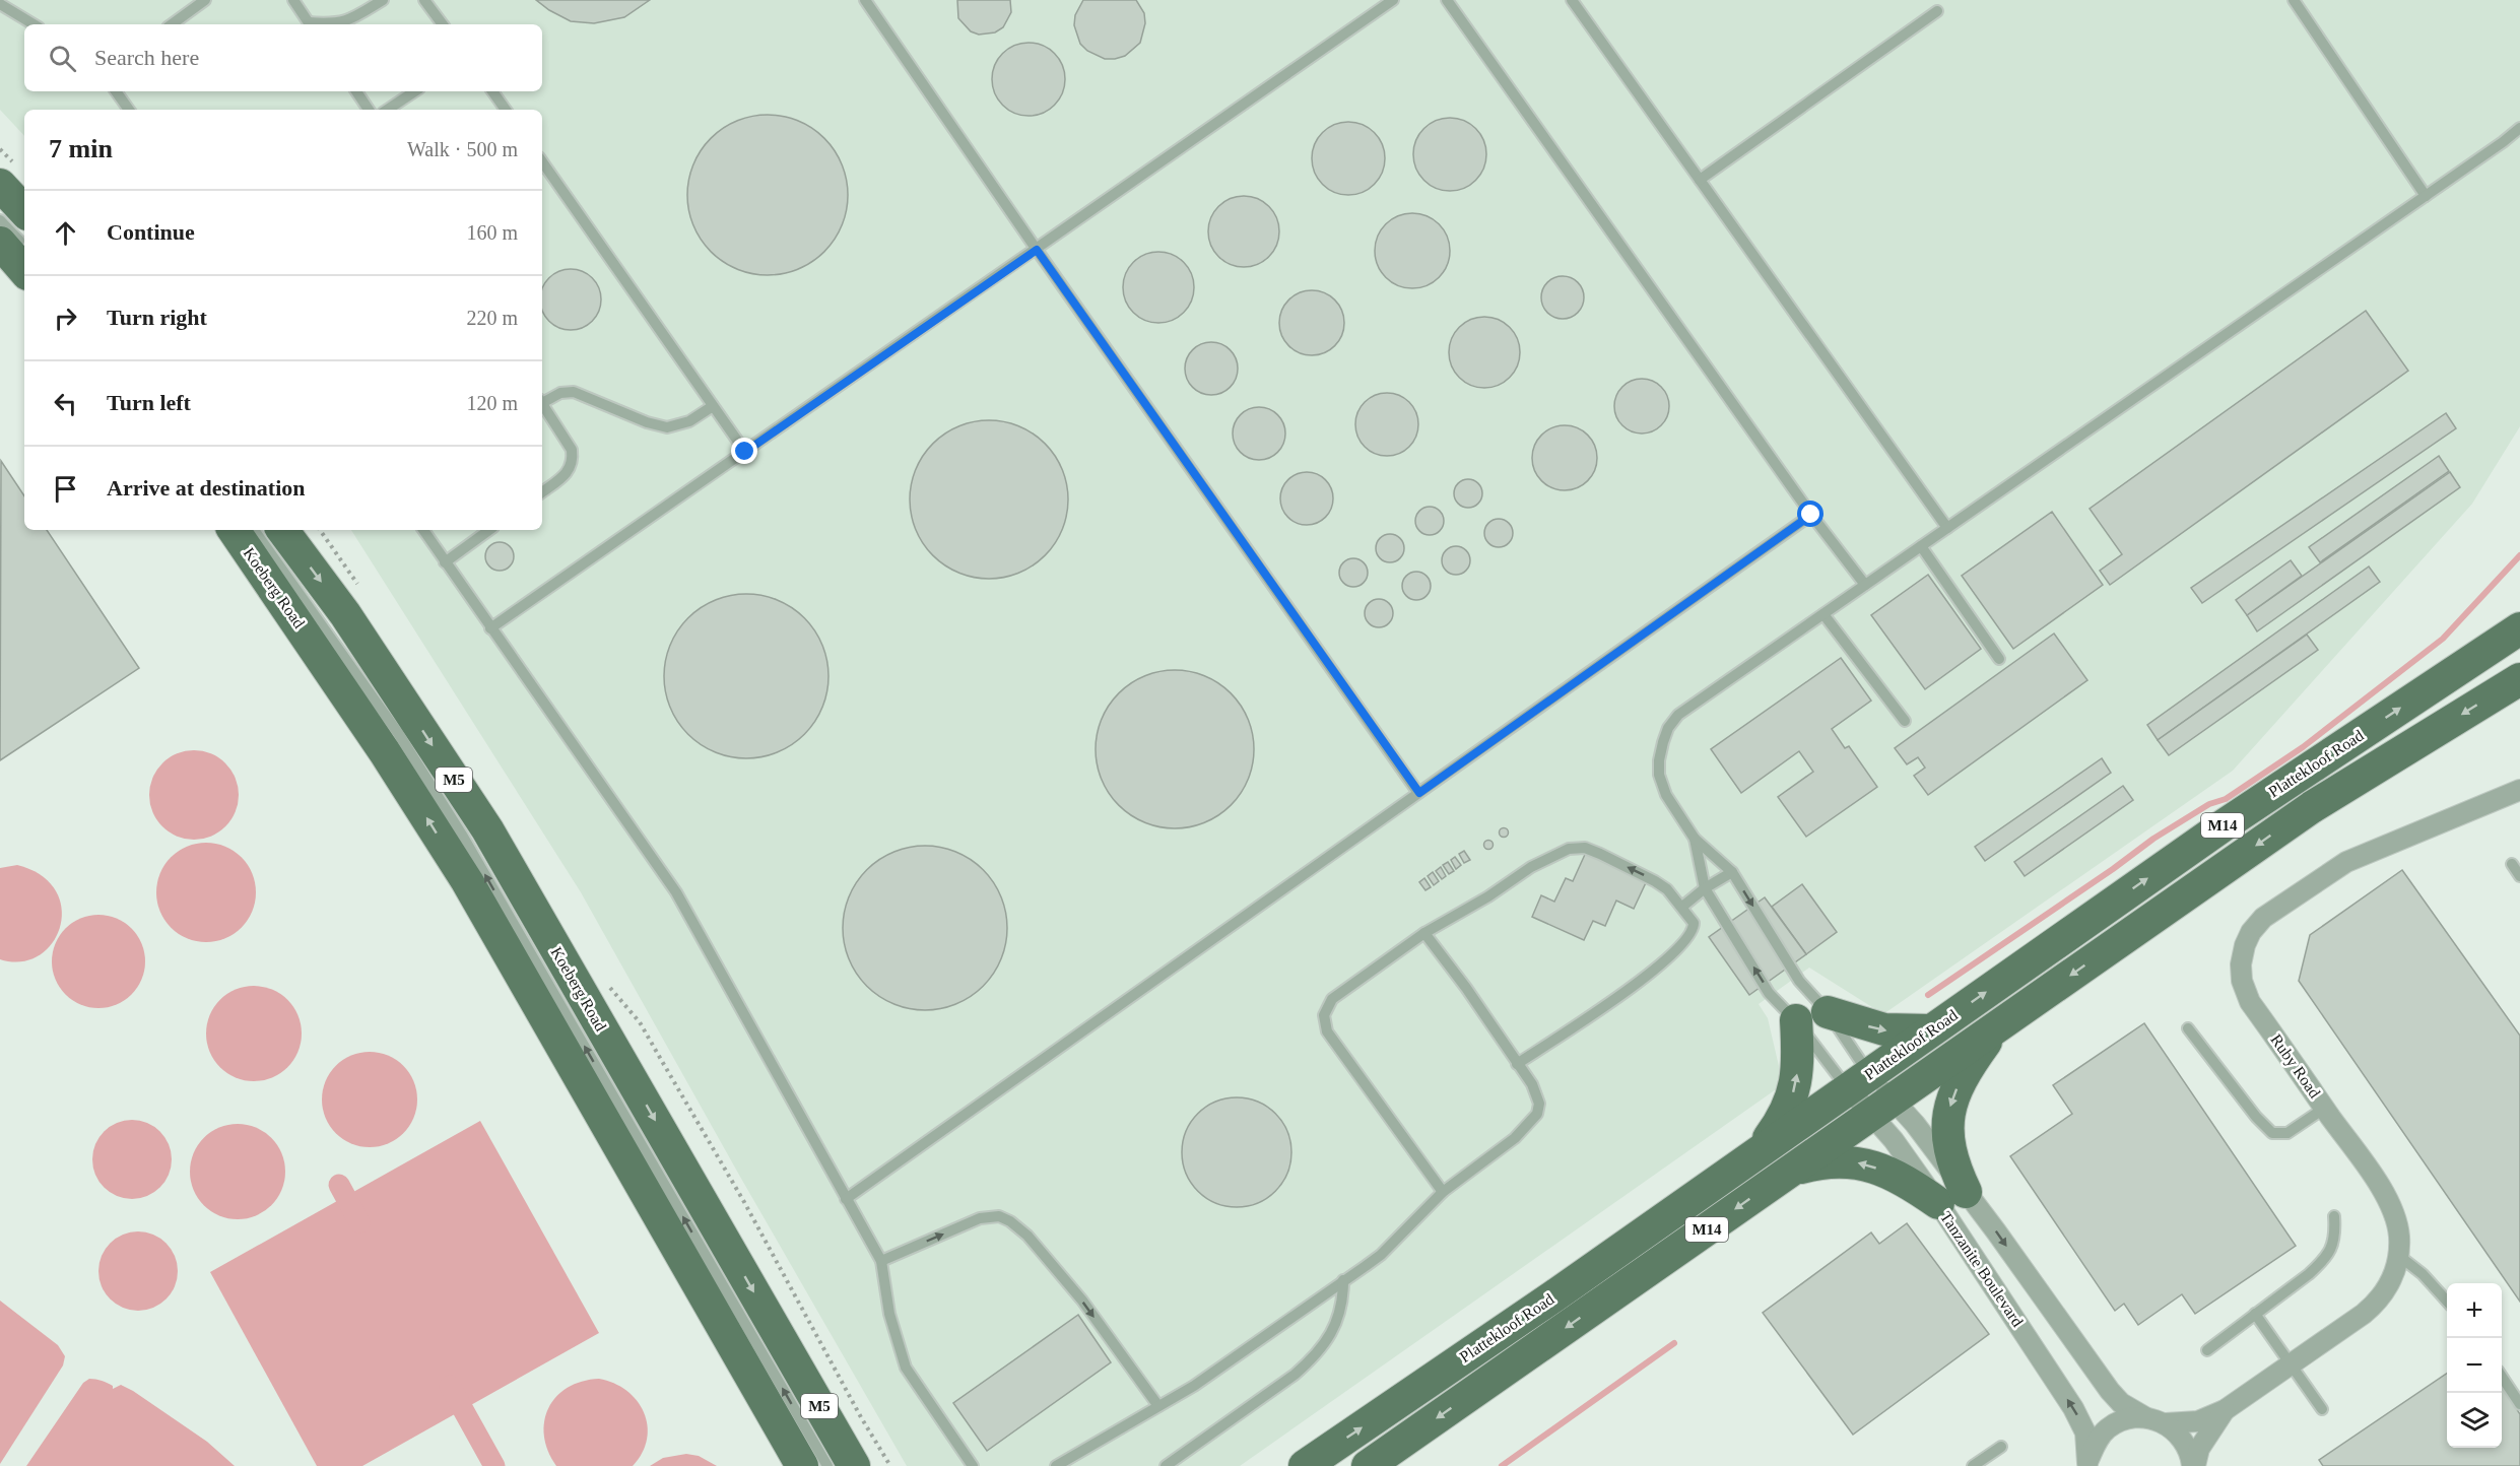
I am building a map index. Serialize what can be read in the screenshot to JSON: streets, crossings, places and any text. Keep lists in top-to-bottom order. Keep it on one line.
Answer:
{"streets":{"main road":["Koeberg Road","Plattekloof Road","M5","M14"],"street":["Ruby Road","Tanzanite Boulevard"]},"crossings":[["Plattekloof Road","Tanzanite Boulevard"],["Ruby Road","Tanzanite Boulevard"]],"page":{"search":"Search here","heading":["7 min","Walk · 500 m"],"list":[["Continue","160 m"],["Turn right","220 m"],["Turn left","120 m"],"Arrive at destination"],"map_buttons":["+","−"]}}
